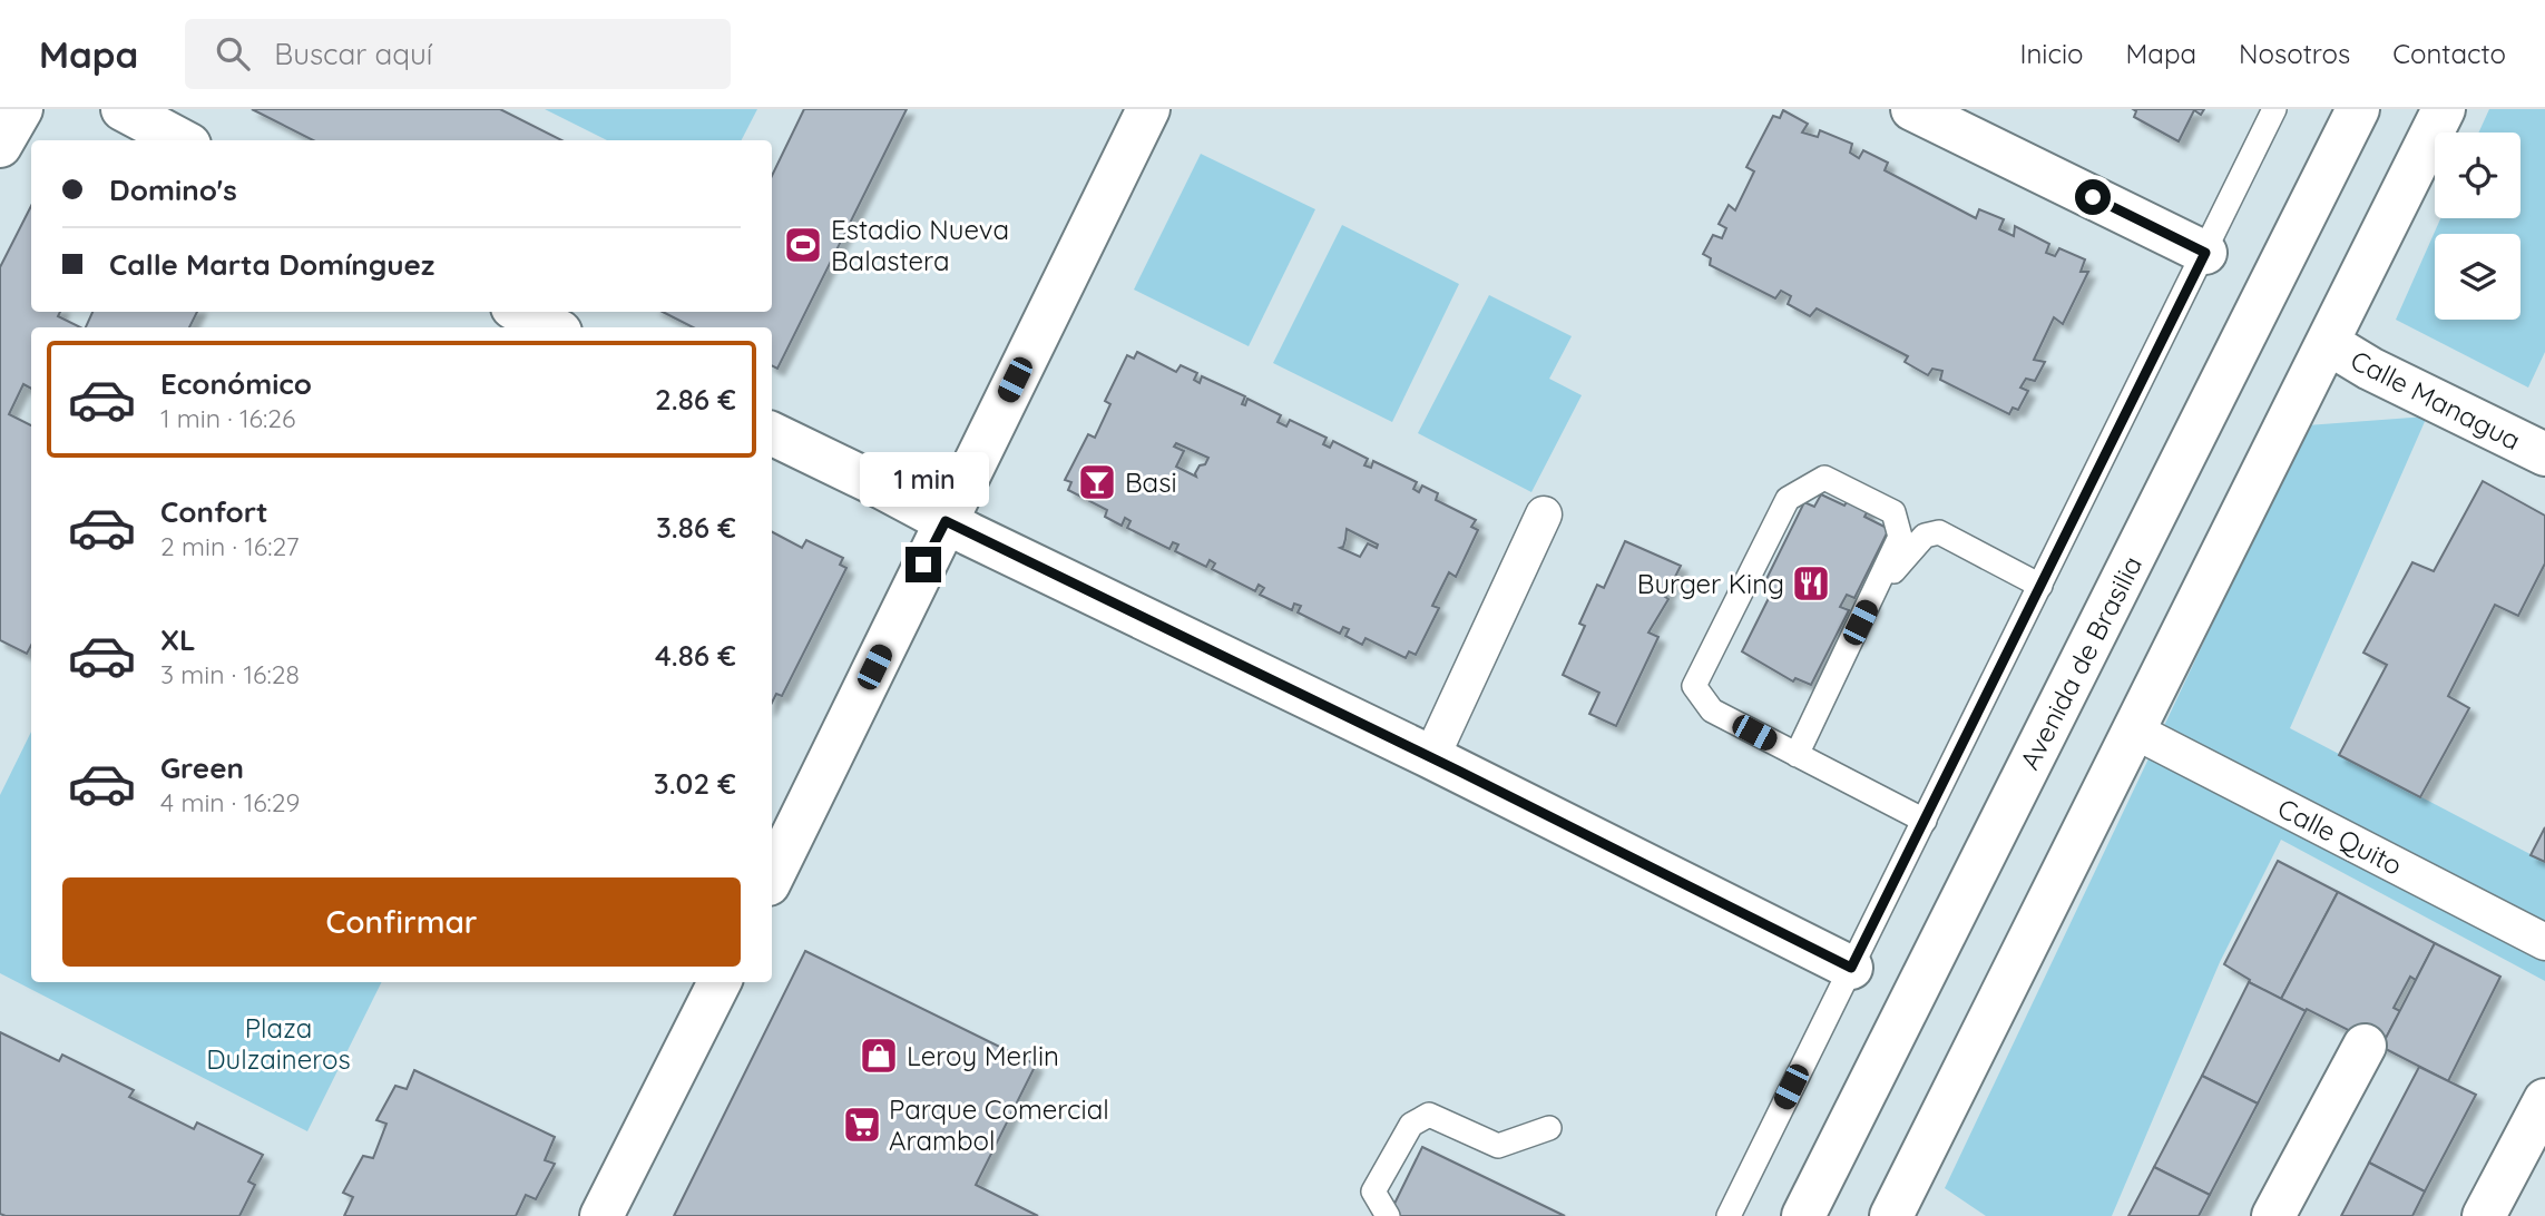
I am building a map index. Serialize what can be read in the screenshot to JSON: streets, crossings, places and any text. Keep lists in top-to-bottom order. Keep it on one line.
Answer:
{"streets":{"street":["Calle Managua","Avenida de Brasilia","Calle Quito"]},"parks":["Plaza Dulzaineros"],"places":{"sports":["Estadio Nueva Balastera"],"bar":["Basi"],"restaurant":["Burger King"],"shop":["Leroy Merlin"],"supermarket":["Parque Comercial Arambol"]},"page":{"header":"Mapa","search":"Buscar aquí","nav":["Inicio","Mapa","Nosotros","Contacto"],"banner":["Domino's","Calle Marta Domínguez"],"list":[{"name":"Económico","note":"1 min · 16:26","value":"2.86 €"},{"name":"Confort","note":"2 min · 16:27","value":"3.86 €"},{"name":"XL","note":"3 min · 16:28","value":"4.86 €"},{"name":"Green","note":"4 min · 16:29","value":"3.02 €"}],"bubble":"1 min","buttons":"Confirmar"}}
